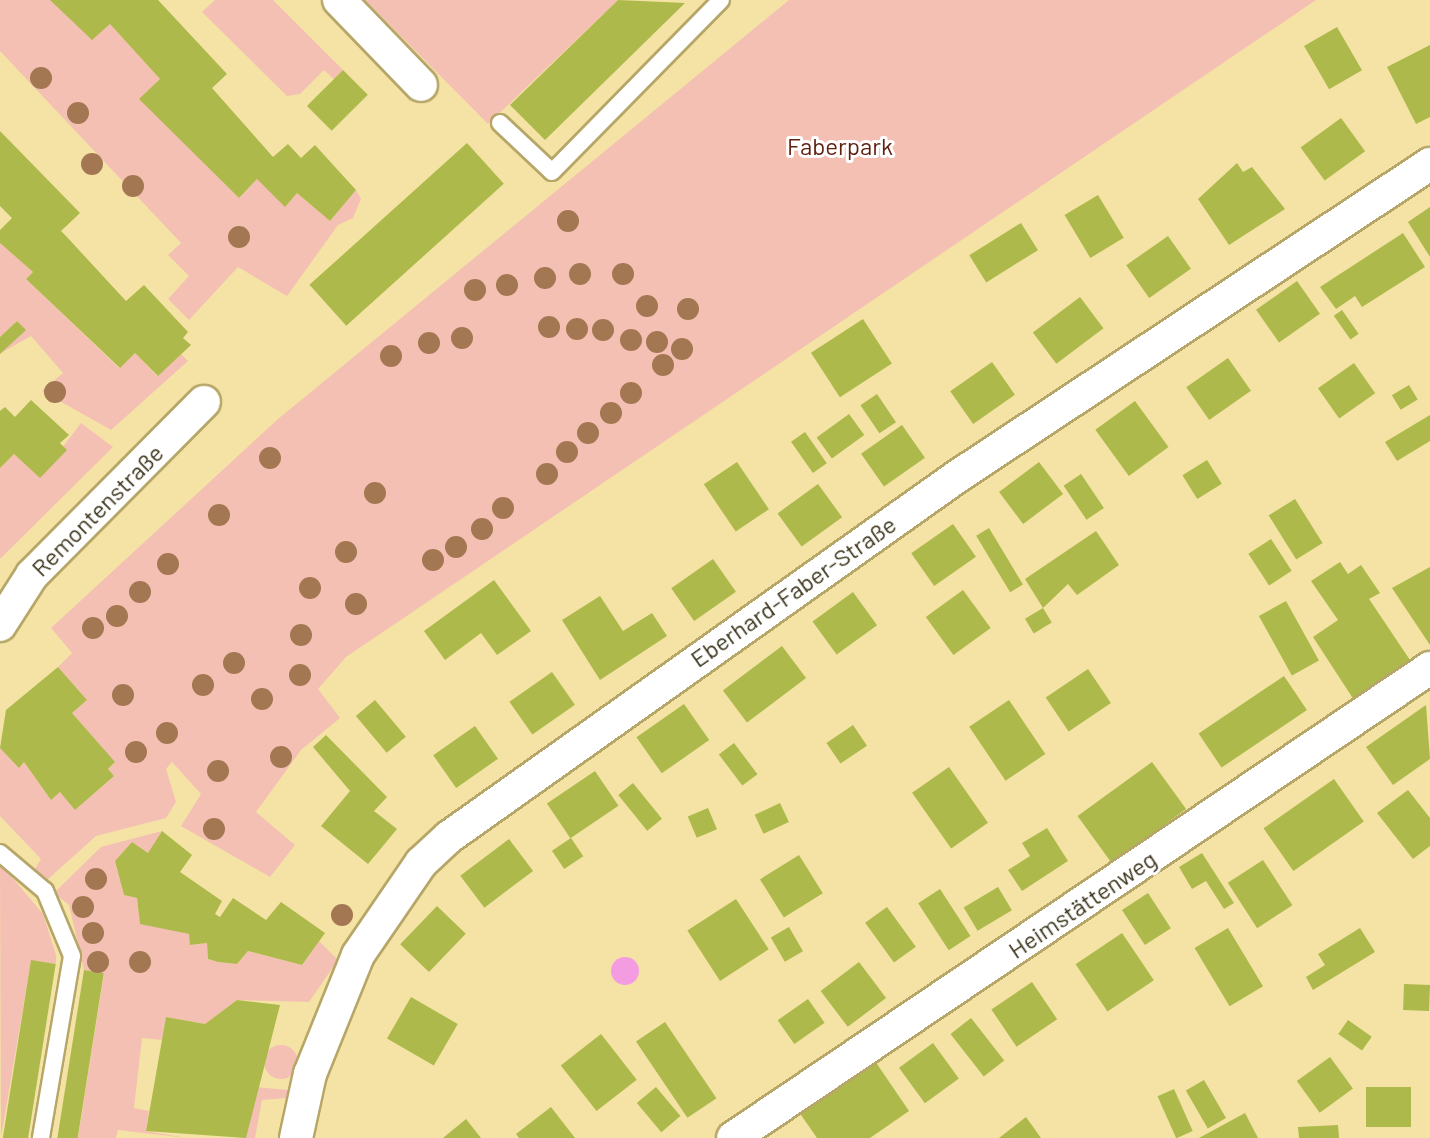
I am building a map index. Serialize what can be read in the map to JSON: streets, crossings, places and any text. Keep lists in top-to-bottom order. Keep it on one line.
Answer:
{"streets":{"street":["Remontenstraße","Eberhard-Faber-Straße","Heimstättenweg"]},"parks":["Faberpark"]}
